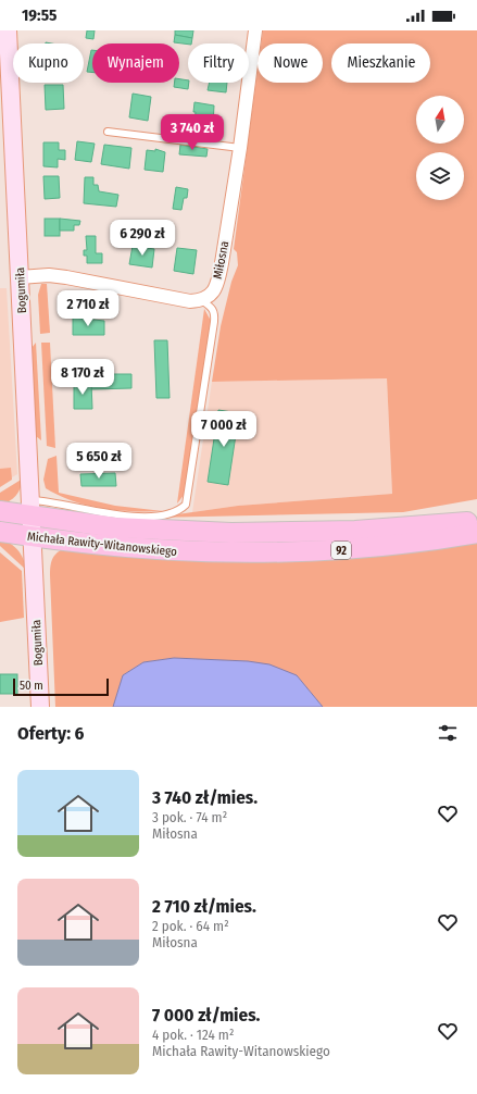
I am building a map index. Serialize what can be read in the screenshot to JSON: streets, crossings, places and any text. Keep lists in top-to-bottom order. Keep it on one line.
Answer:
{"streets":{"main road":["Michała Rawity-Witanowskiego","92"],"street":["Miłosna","Bogumiła"]},"crossings":[["Bogumiła","Michała Rawity-Witanowskiego"]],"scale_bar":"50 m","north":"top","page":{"status":"19:55","chip":["Kupno","Wynajem","Filtry","Nowe","Mieszkanie"],"price":["3 740 zł","6 290 zł","2 710 zł","8 170 zł","7 000 zł","5 650 zł"],"scale":"50 m","heading":"Oferty: 6","list":[{"name":"3 740 zł/mies.","note":"3 pok. · 74 m² · Miłosna"},{"name":"2 710 zł/mies.","note":"2 pok. · 64 m² · Miłosna"},{"name":"7 000 zł/mies.","note":"4 pok. · 124 m² · Michała Rawity-Witanowskiego"}]}}
